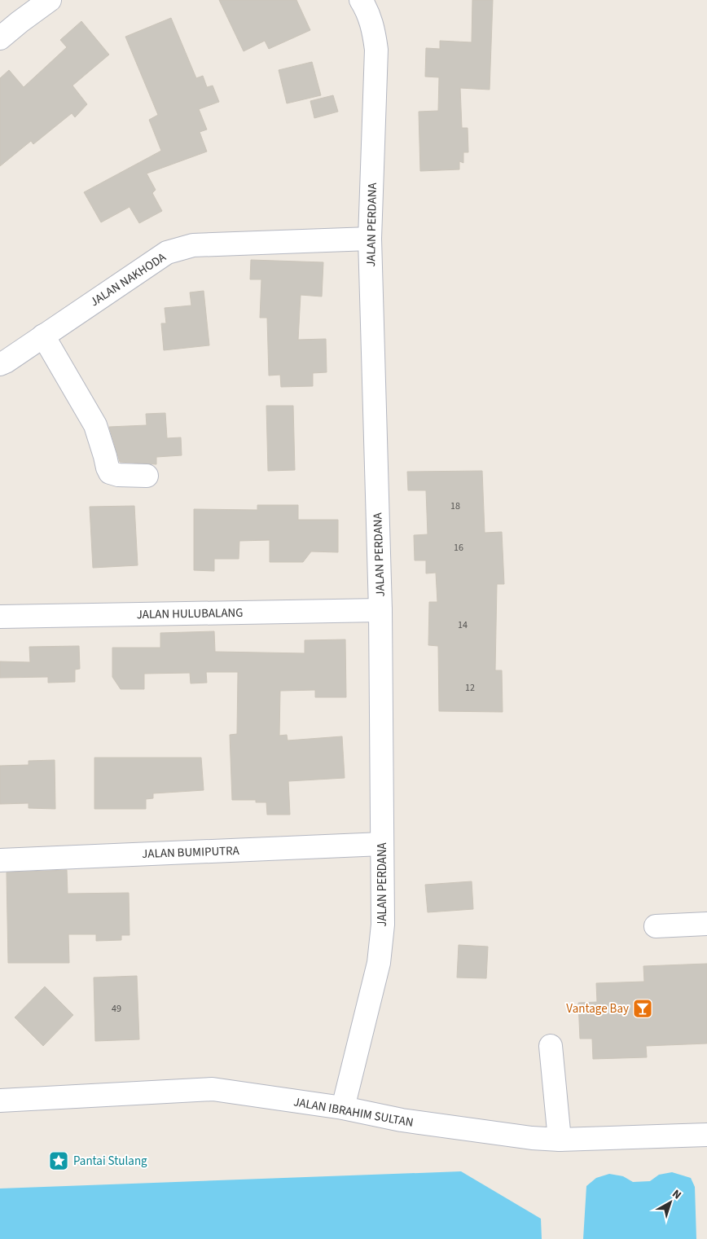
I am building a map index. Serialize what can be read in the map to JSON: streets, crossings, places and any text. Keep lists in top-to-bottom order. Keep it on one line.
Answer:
{"streets":{"street":["JALAN PERDANA","JALAN NAKHODA","JALAN HULUBALANG","JALAN BUMIPUTRA","JALAN IBRAHIM SULTAN"]},"crossings":[["JALAN PERDANA","JALAN NAKHODA"],["JALAN PERDANA","JALAN HULUBALANG"],["JALAN PERDANA","JALAN BUMIPUTRA"],["JALAN PERDANA","JALAN IBRAHIM SULTAN"]],"places":{"bar":["Vantage Bay"],"place":["Pantai Stulang"]},"house_numbers":["18","16","14","12","49"],"north":"top right"}
